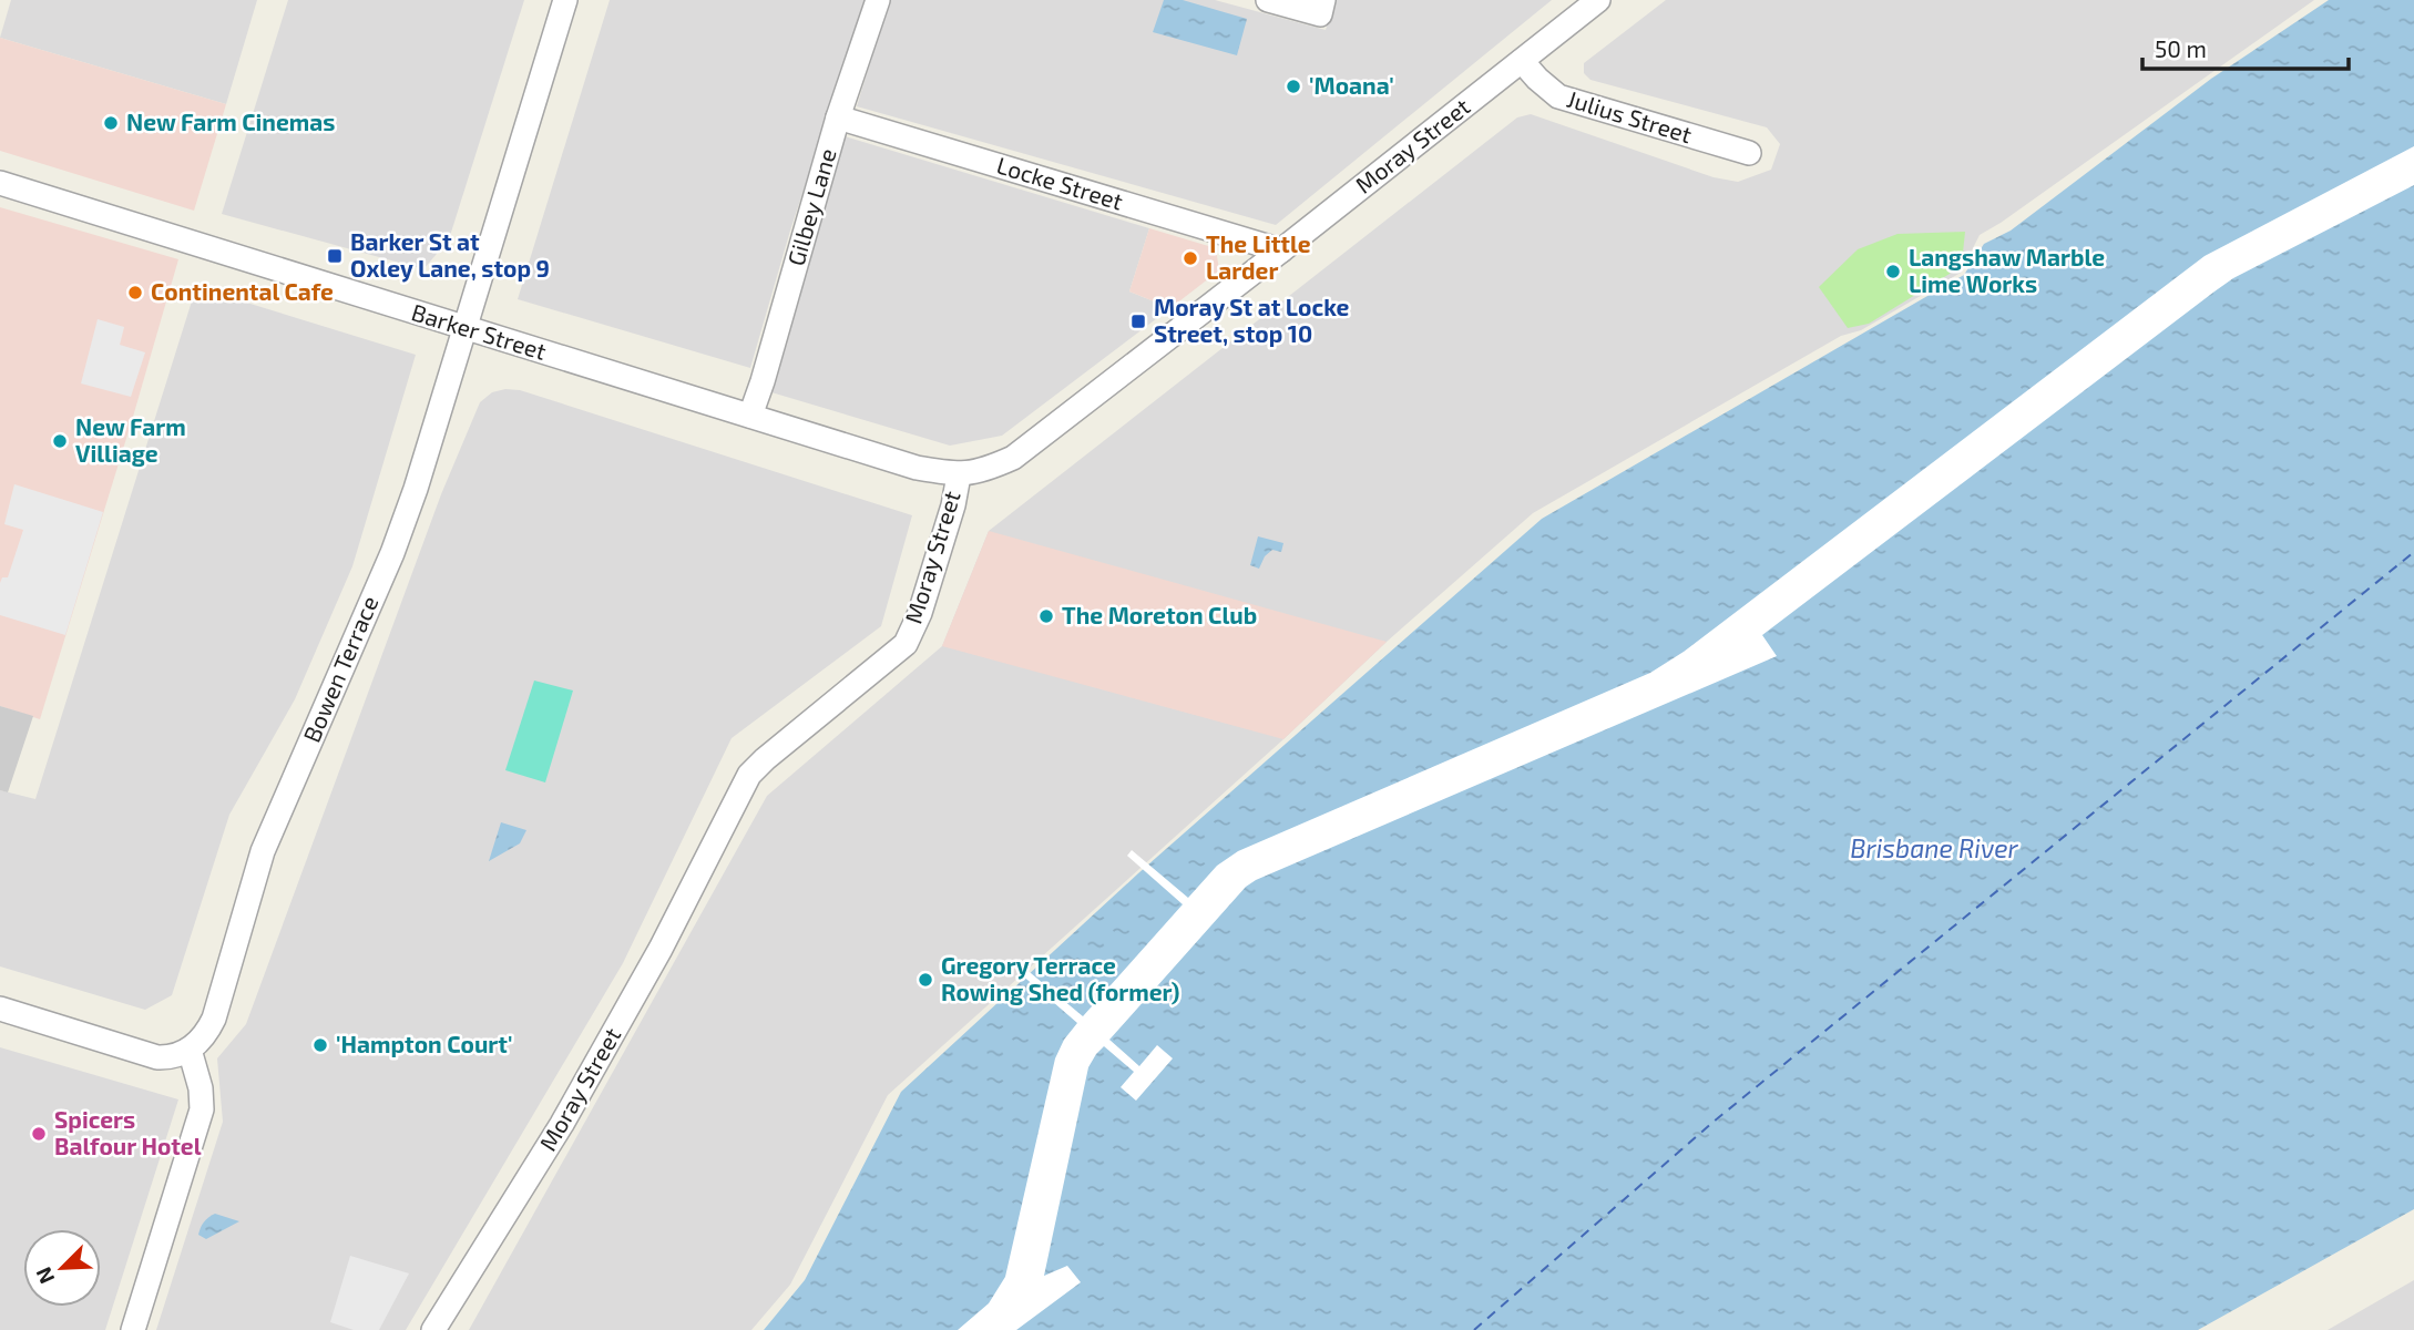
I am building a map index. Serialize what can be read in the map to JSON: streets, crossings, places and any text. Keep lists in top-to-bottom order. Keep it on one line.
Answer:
{"streets":{"street":["Julius Street","Moray Street","Locke Street","Gilbey Lane","Barker Street","Bowen Terrace"]},"crossings":[["Julius Street","Moray Street"],["Moray Street","Locke Street"],["Moray Street","Barker Street"],["Locke Street","Gilbey Lane"],["Gilbey Lane","Barker Street"],["Barker Street","Bowen Terrace"]],"water":["Brisbane River"],"places":{"other":["'Moana'","New Farm Cinemas","The Little Larder","Langshaw Marble Lime Works","Continental Cafe","New Farm Villiage","The Moreton Club","Gregory Terrace Rowing Shed (former)","'Hampton Court'","Spicers Balfour Hotel"],"transit":["Barker St at Oxley Lane, stop 9","Moray St at Locke Street, stop 10"]},"scale_bar":"50 m","north":"bottom left"}
